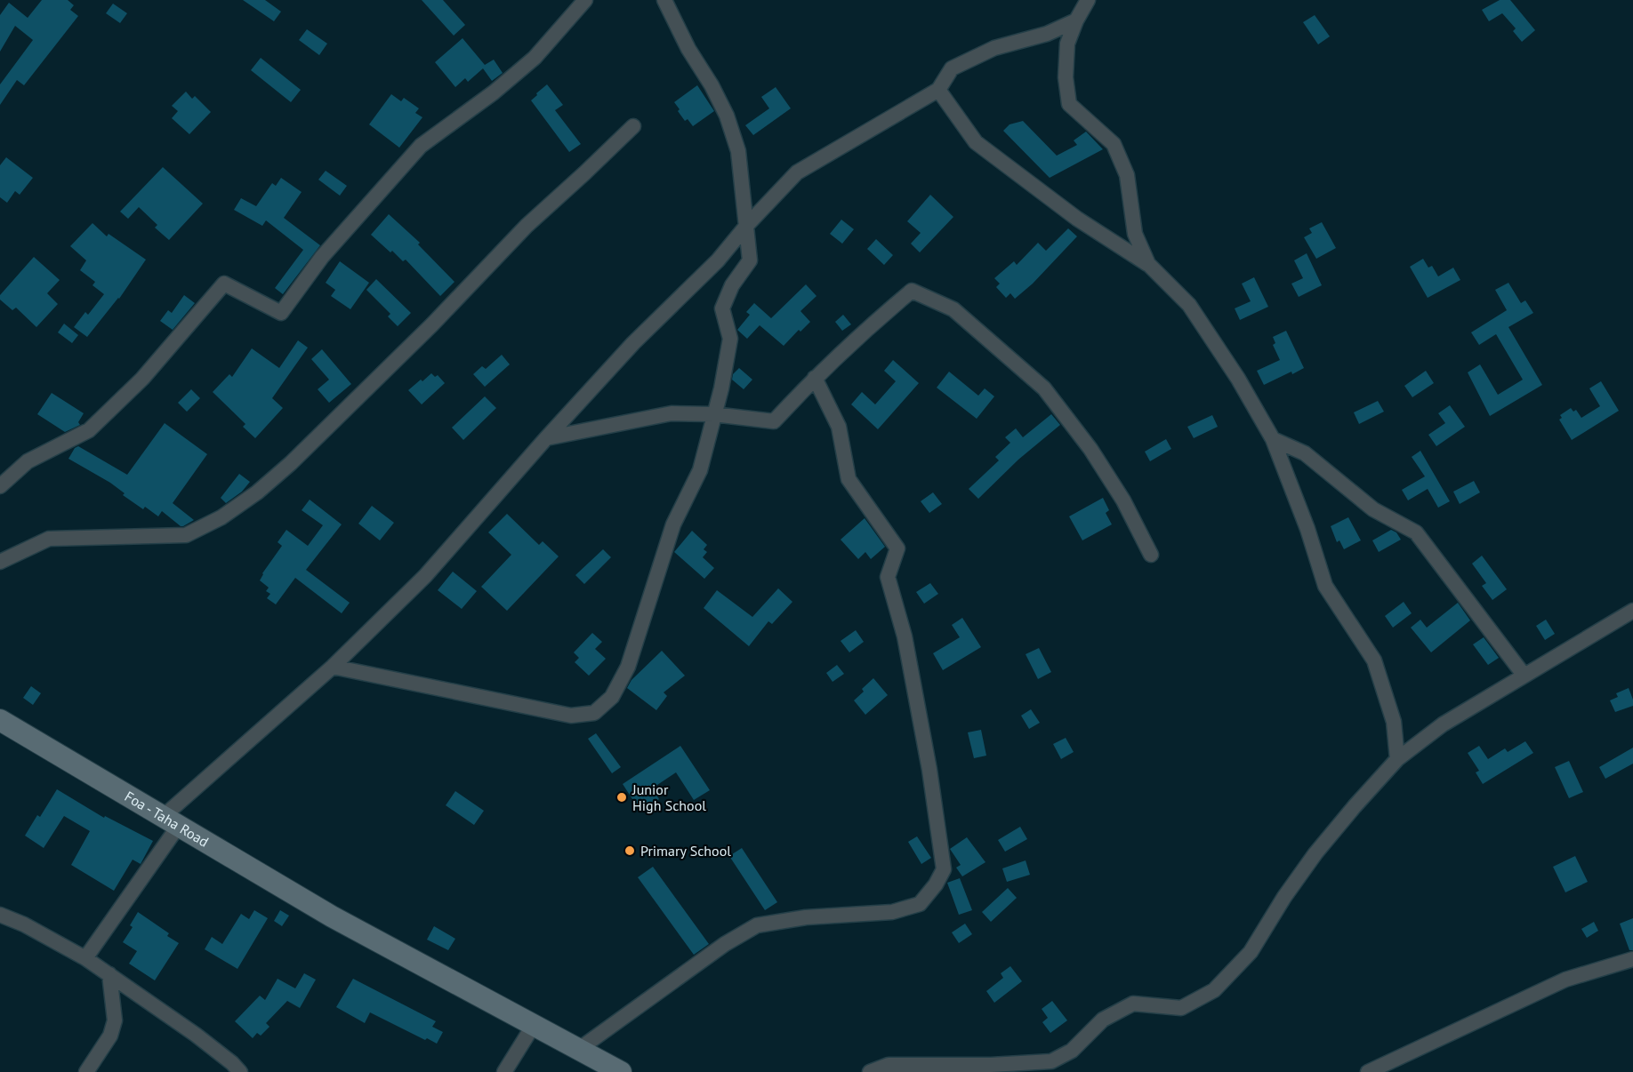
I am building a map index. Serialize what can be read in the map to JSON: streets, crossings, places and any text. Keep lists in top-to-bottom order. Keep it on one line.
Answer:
{"streets":{"street":["Foa - Taha Road"]},"places":["Junior High School","Primary School"]}
